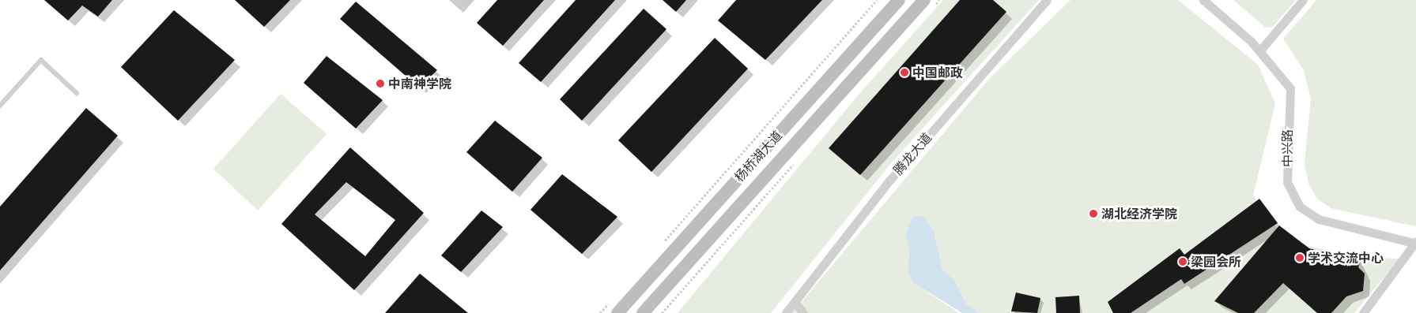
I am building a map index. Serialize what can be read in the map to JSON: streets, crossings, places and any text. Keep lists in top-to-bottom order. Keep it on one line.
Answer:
{"streets":{"main road":["杨桥湖大道"],"street":["中兴路","腾龙大道"]},"places":["中国邮政","中南神学院","湖北经济学院","学术交流中心","梁园会所"]}
